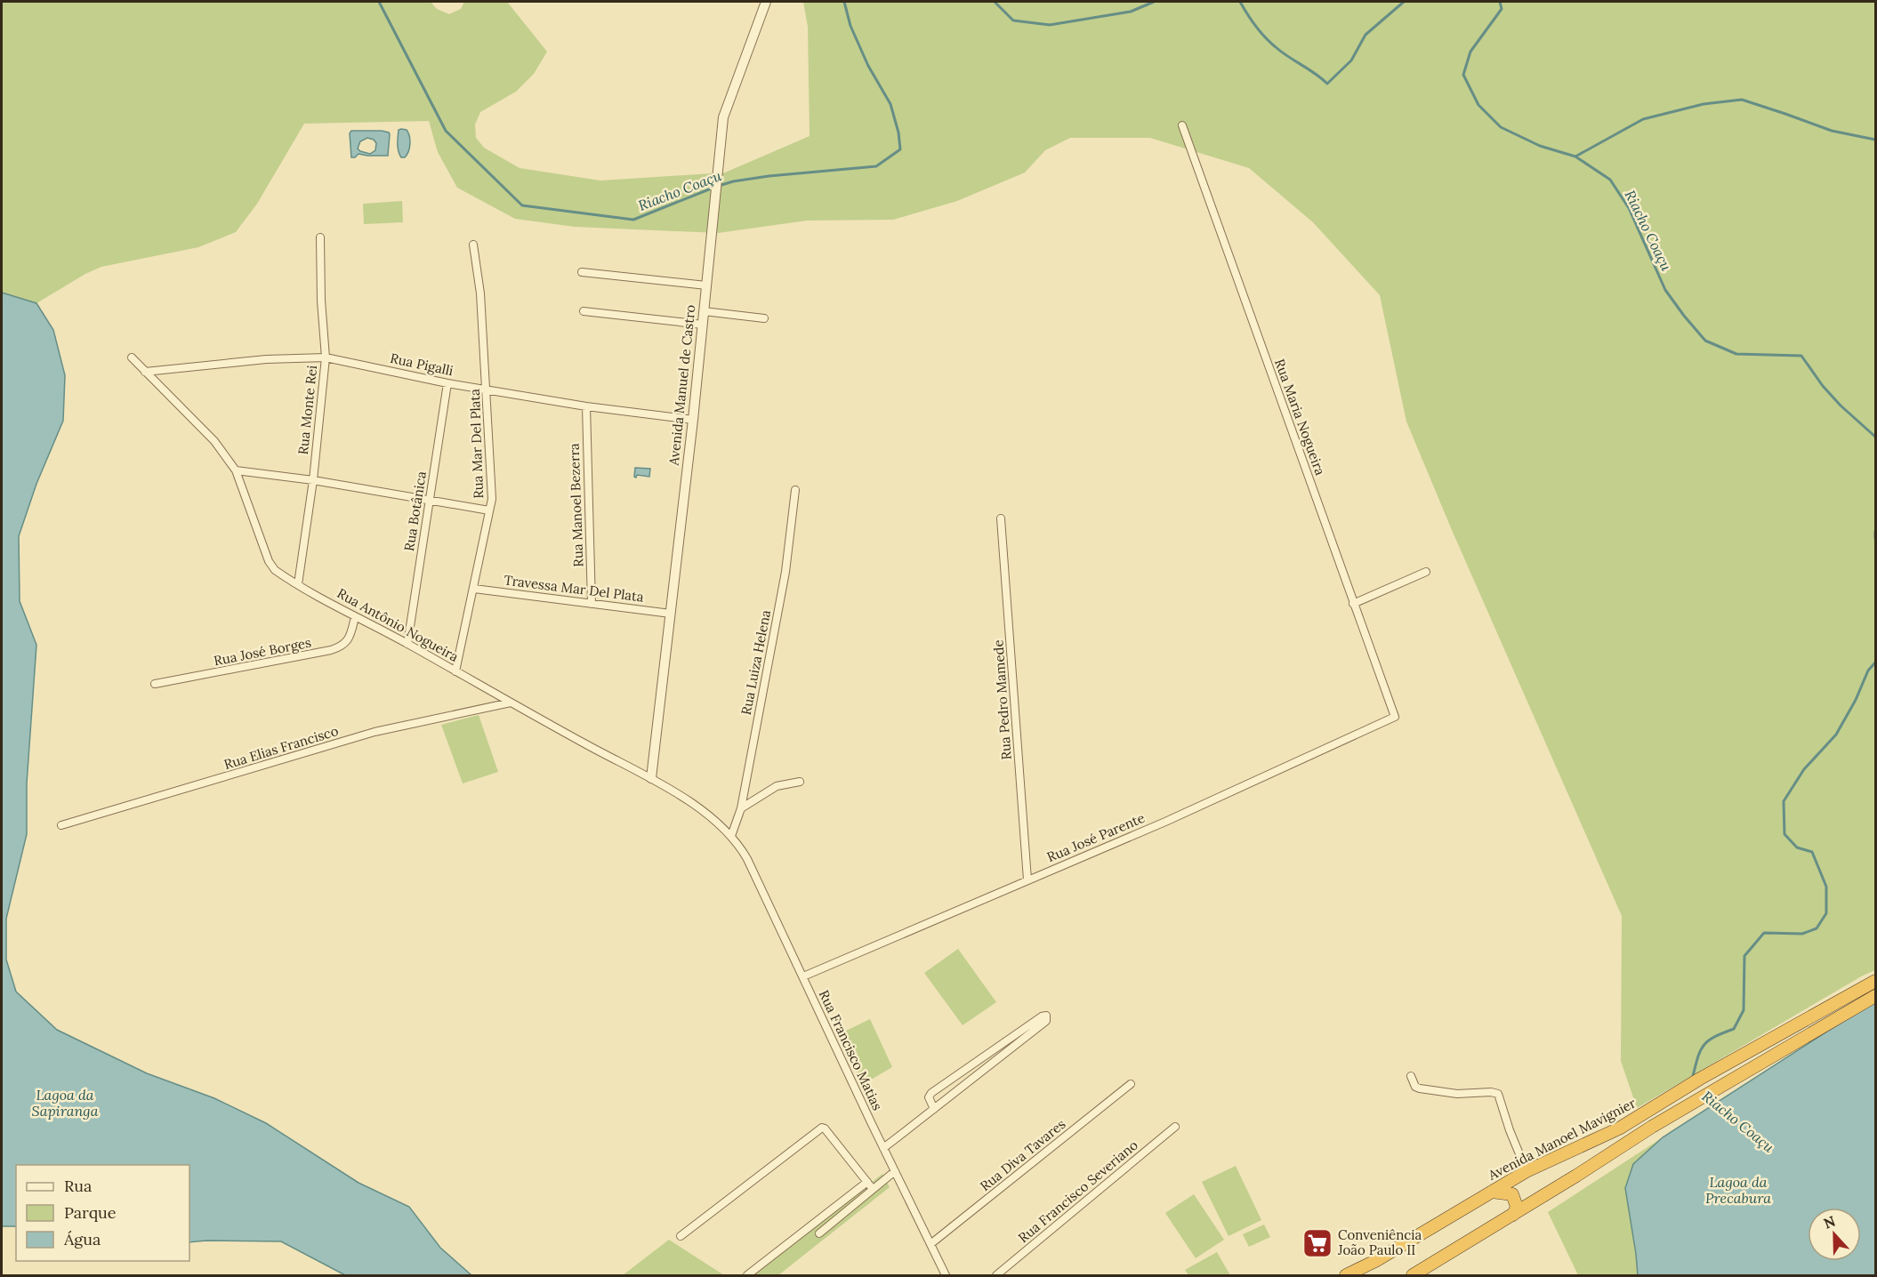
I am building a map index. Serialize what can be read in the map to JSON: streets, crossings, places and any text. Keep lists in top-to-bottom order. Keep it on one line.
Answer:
{"streets":{"highway":["Avenida Manoel Mavignier"],"street":["Rua Pigalli","Avenida Manuel de Castro","Rua Monte Rei","Rua Maria Nogueira","Rua Mar Del Plata","Rua Manoel Bezerra","Rua Botânica","Travessa Mar Del Plata","Rua Antônio Nogueira","Rua José Borges","Rua Luiza Helena","Rua Pedro Mamede","Rua Elias Francisco","Rua José Parente","Rua Francisco Matias","Rua Diva Tavares","Rua Francisco Severiano"]},"crossings":[["Rua Pigalli","Avenida Manuel de Castro"],["Rua Pigalli","Rua Monte Rei"],["Rua Pigalli","Rua Mar Del Plata"],["Rua Pigalli","Rua Manoel Bezerra"],["Rua Pigalli","Rua Botânica"],["Rua Pigalli","Rua Antônio Nogueira"],["Avenida Manuel de Castro","Travessa Mar Del Plata"],["Avenida Manuel de Castro","Rua Antônio Nogueira"],["Rua Monte Rei","Rua Antônio Nogueira"],["Rua Maria Nogueira","Rua José Parente"],["Rua Mar Del Plata","Travessa Mar Del Plata"],["Rua Mar Del Plata","Rua Antônio Nogueira"],["Rua Manoel Bezerra","Travessa Mar Del Plata"],["Rua Botânica","Rua Antônio Nogueira"],["Rua Antônio Nogueira","Rua José Borges"],["Rua Antônio Nogueira","Rua Luiza Helena"],["Rua Antônio Nogueira","Rua Elias Francisco"],["Rua Antônio Nogueira","Rua Francisco Matias"],["Rua Luiza Helena","Rua Francisco Matias"],["Rua Pedro Mamede","Rua José Parente"],["Rua José Parente","Rua Francisco Matias"],["Rua Francisco Matias","Rua Diva Tavares"]],"water":["Riacho Coaçu","Lagoa da Sapiranga","Lagoa da Precabura"],"places":{"supermarket":["Conveniência João Paulo II"]},"legend":["Rua","Parque","Água"],"north":"top"}
